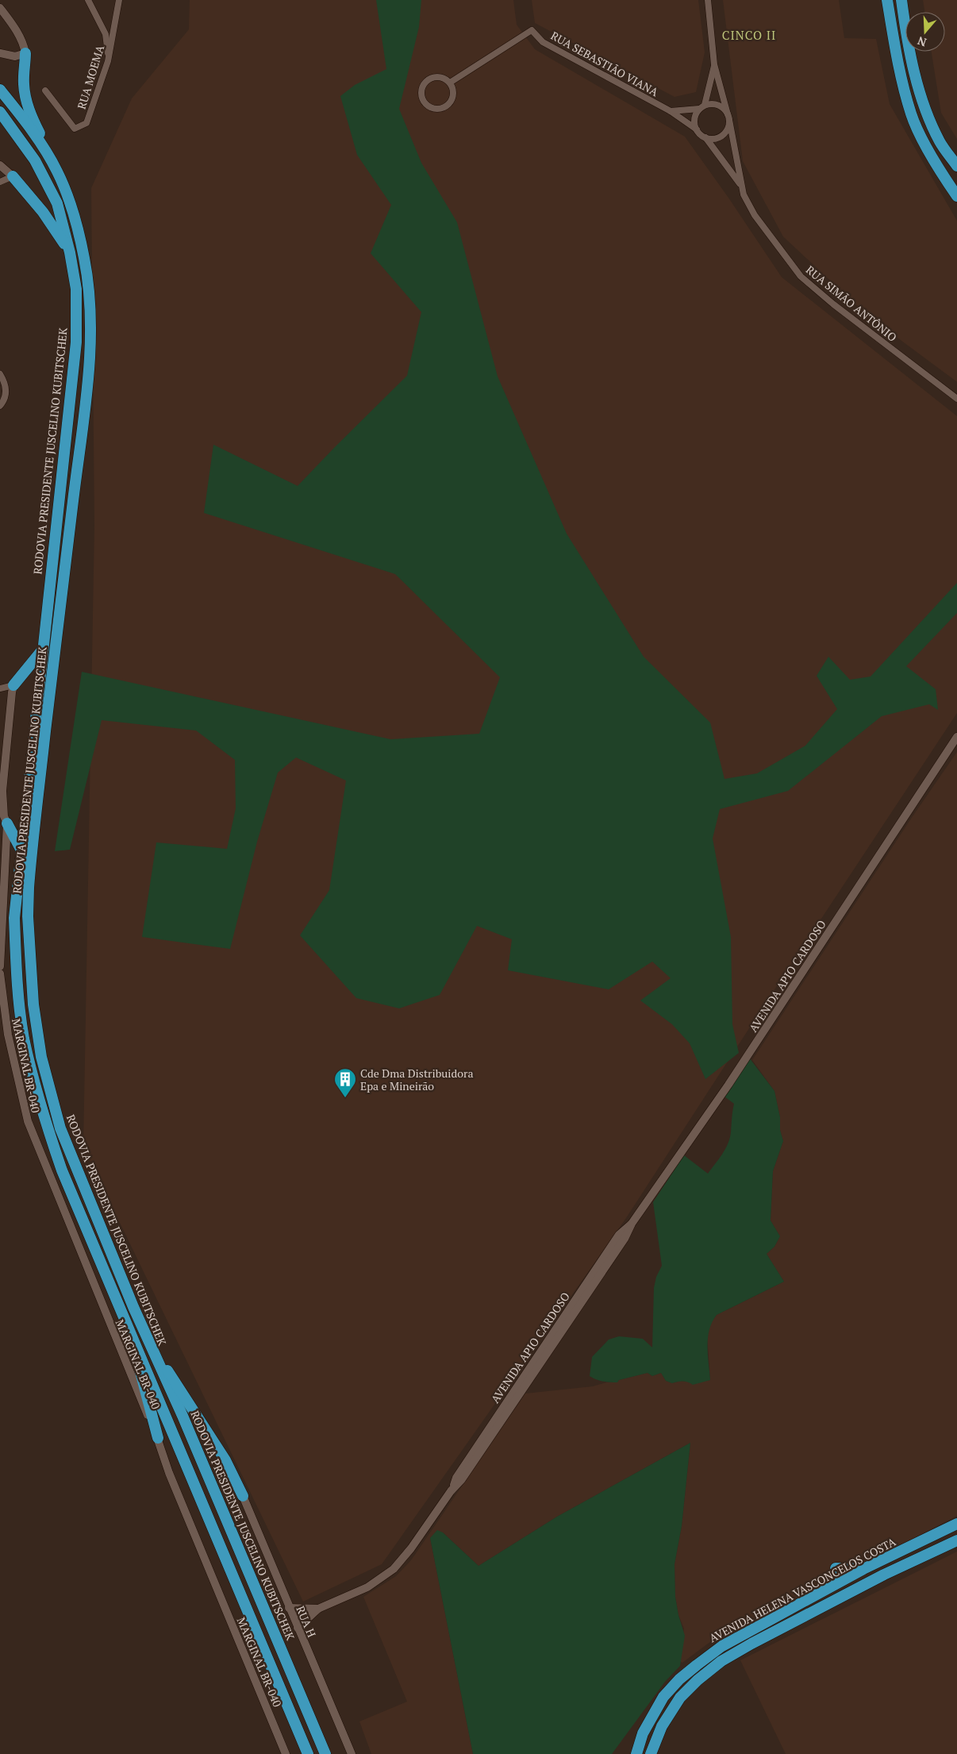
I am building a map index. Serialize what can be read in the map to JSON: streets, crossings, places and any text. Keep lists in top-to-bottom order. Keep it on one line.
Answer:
{"streets":{"highway":["RODOVIA PRESIDENTE JUSCELINO KUBITSCHEK","AVENIDA HELENA VASCONCELOS COSTA"],"main road":["AVENIDA APIO CARDOSO","MARGINAL BR-040","RUA H"],"street":["RUA SEBASTIÃO VIANA","RUA MOEMA","RUA SIMÃO ANTÔNIO"]},"crossings":[["RUA SEBASTIÃO VIANA","RUA SIMÃO ANTÔNIO"],["AVENIDA APIO CARDOSO","RUA H"]],"districts":["CINCO II"],"places":{"building":["Cde Dma Distribuidora Epa e Mineirão"]},"north":"bottom"}
